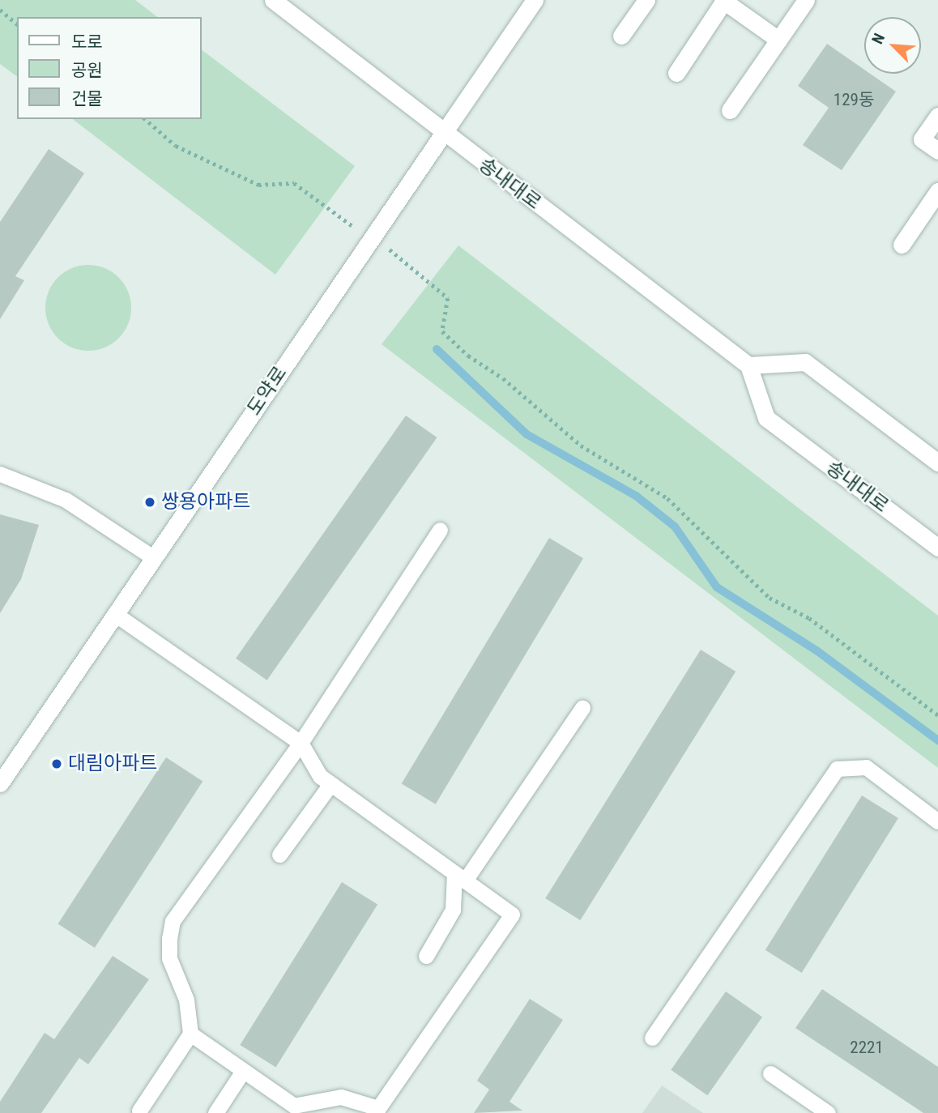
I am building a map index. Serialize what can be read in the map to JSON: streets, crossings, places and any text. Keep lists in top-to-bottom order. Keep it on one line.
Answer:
{"streets":{"street":["송내대로","도약로"]},"crossings":[["송내대로","도약로"]],"places":["쌍용아파트","대림아파트"],"house_numbers":["129동","2221"],"legend":["도로","공원","건물"],"north":"top left"}
